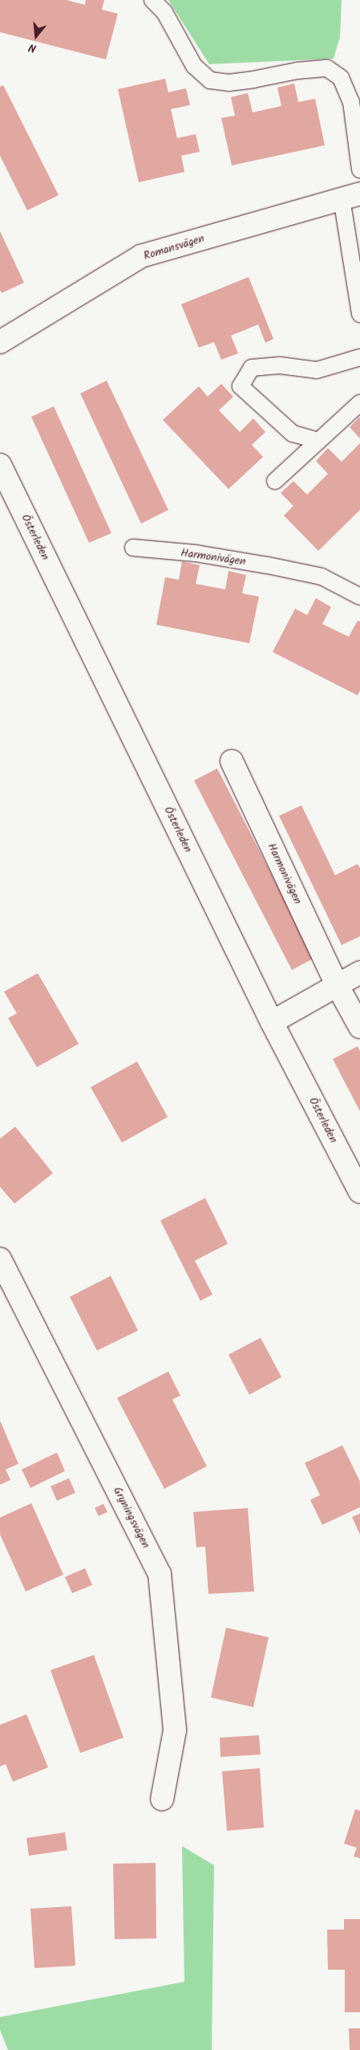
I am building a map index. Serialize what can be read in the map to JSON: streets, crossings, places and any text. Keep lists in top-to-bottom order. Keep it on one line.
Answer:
{"streets":{"street":["Romansvägen","Österleden","Harmonivägen","Gryningsvägen"]},"north":"bottom"}
